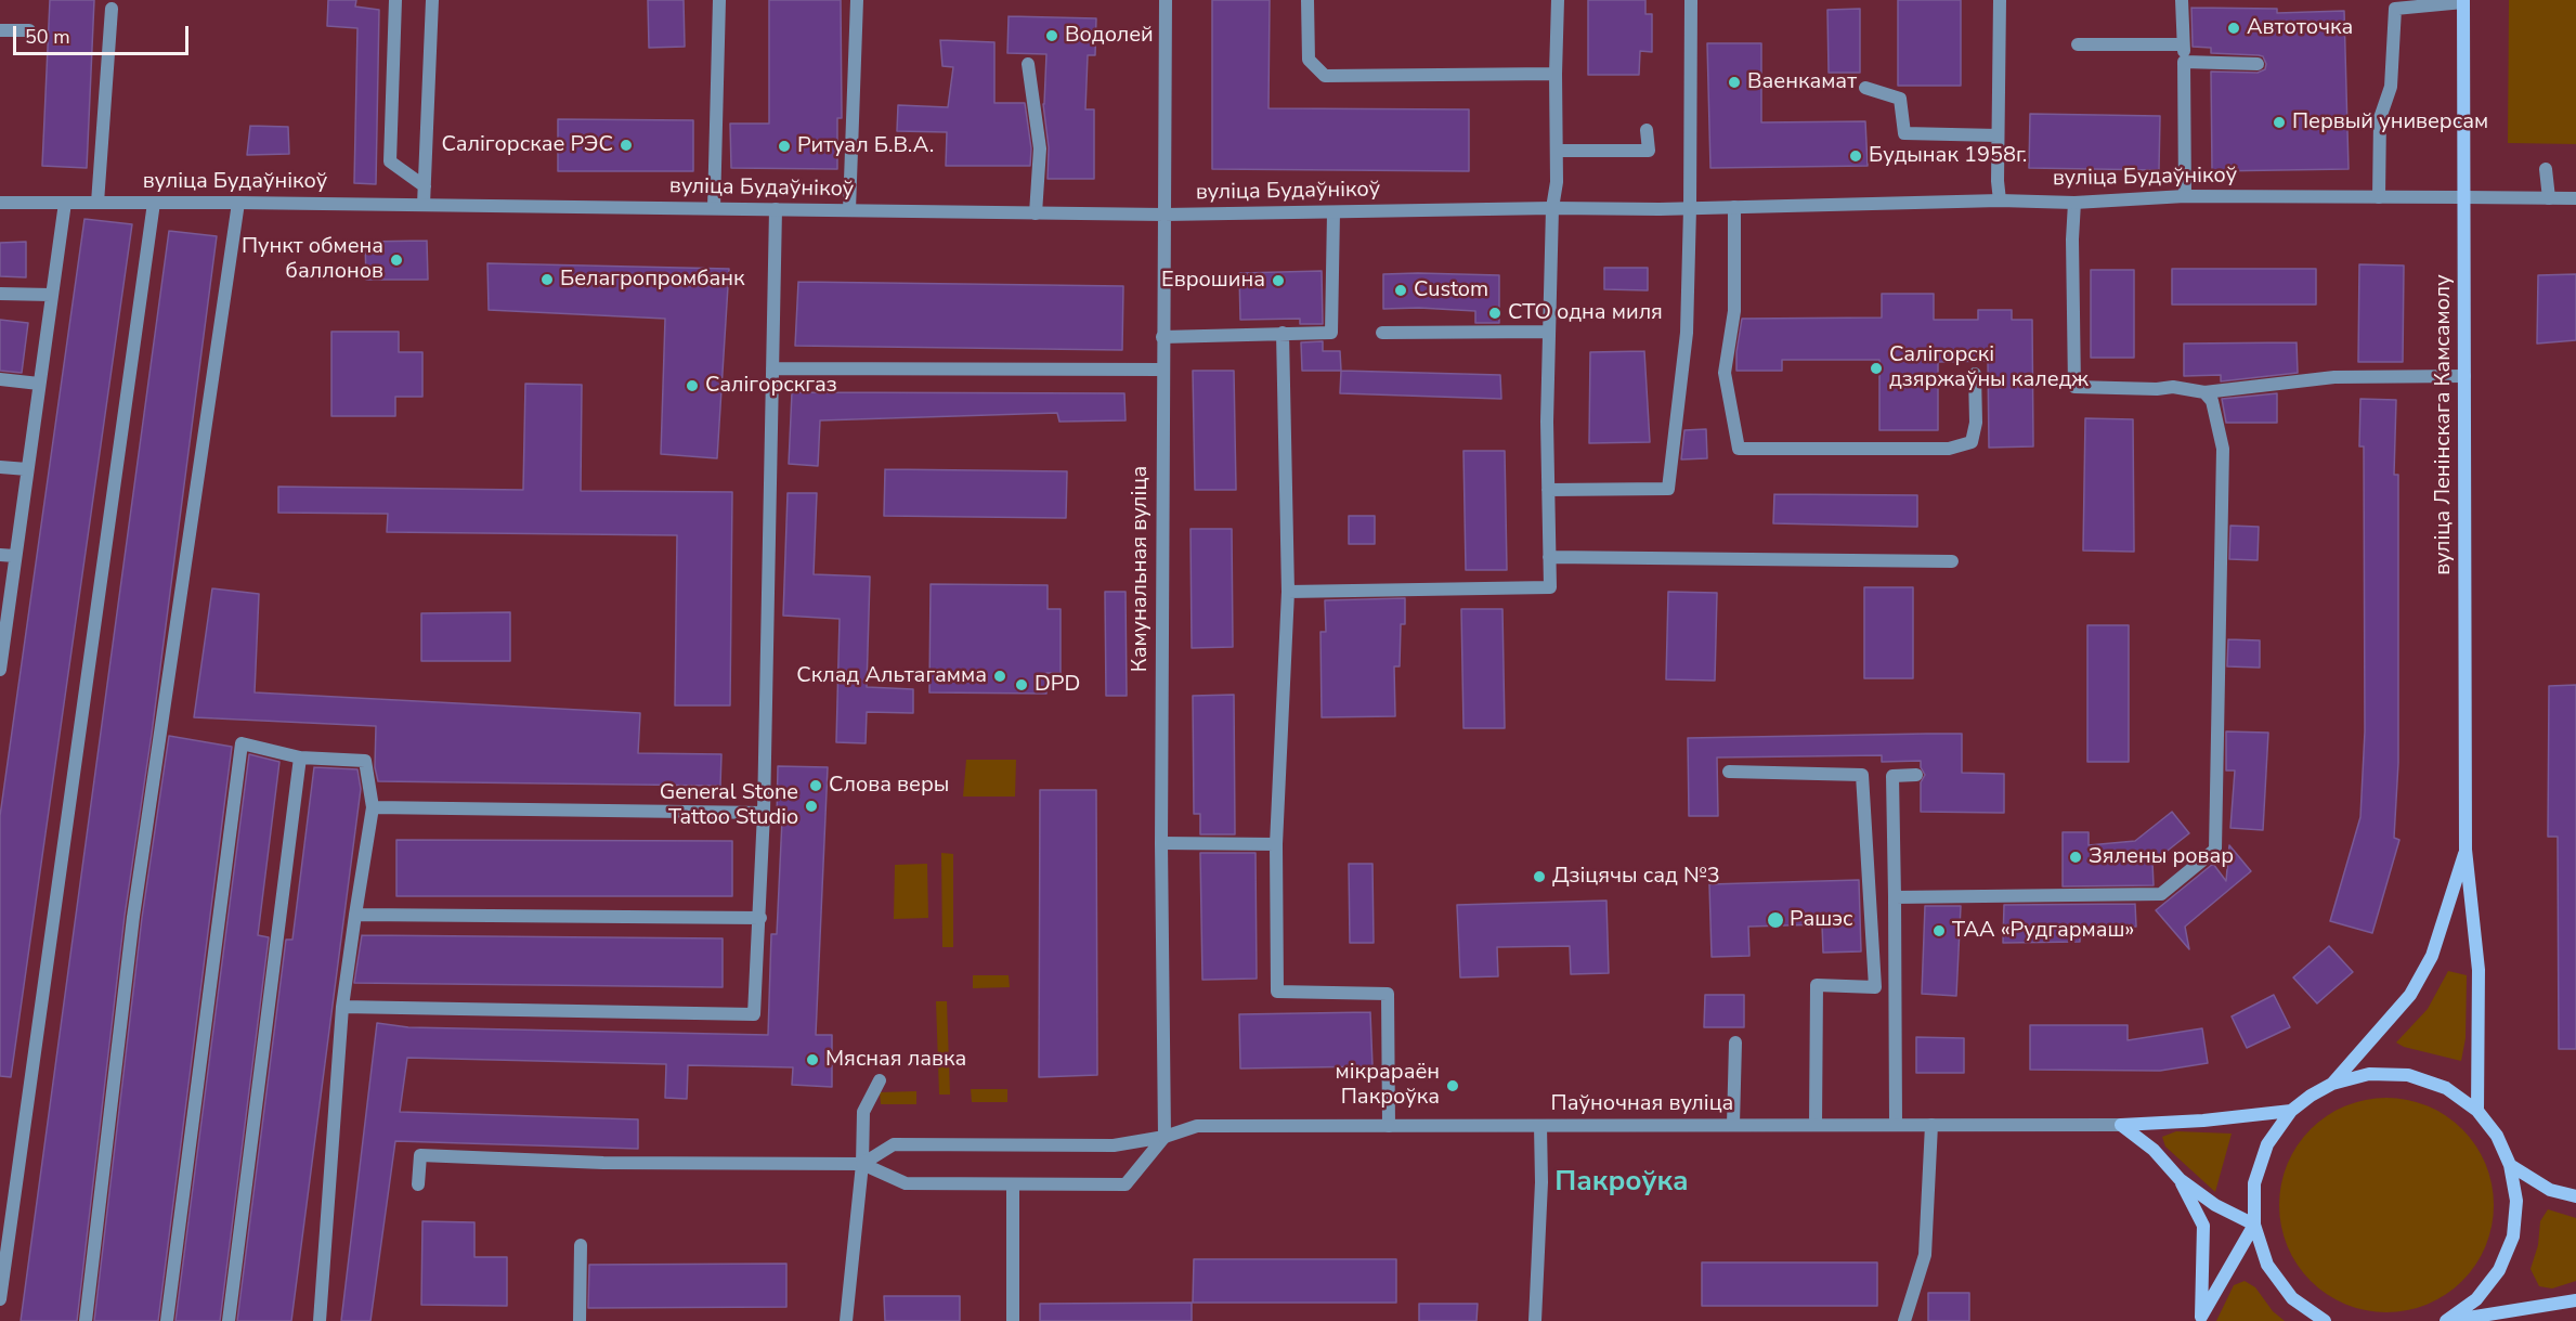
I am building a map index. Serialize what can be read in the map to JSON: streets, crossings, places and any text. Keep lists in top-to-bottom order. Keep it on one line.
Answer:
{"streets":{"main road":["вуліца Ленінскага Камсамолу"],"street":["вуліца Будаўнікоў","Камунальная вуліца","Паўночная вуліца"]},"crossings":[["вуліца Будаўнікоў","вуліца Ленінскага Камсамолу"],["вуліца Будаўнікоў","Камунальная вуліца"],["Камунальная вуліца","Паўночная вуліца"]],"districts":["Пакроўка"],"places":["Автоточка","Водолей","Ваенкамат","Первый универсам","Салігорскае РЭС","Ритуал Б.В.А.","Будынак 1958г.","Пункт обмена баллонов","Белагропромбанк","Еврошина","Custom","СТО одна миля","Салігорскі дзяржаўны каледж","Салігорскгаз","Склад Альтагамма","DPD","Слова веры","General Stone Tattoo Studio","Зялены ровар","Дзіцячы сад №3","Рашэс","ТАА «Рудгармаш»","Мясная лавка","мікрараён Пакроўка"],"scale_bar":"50 m"}
